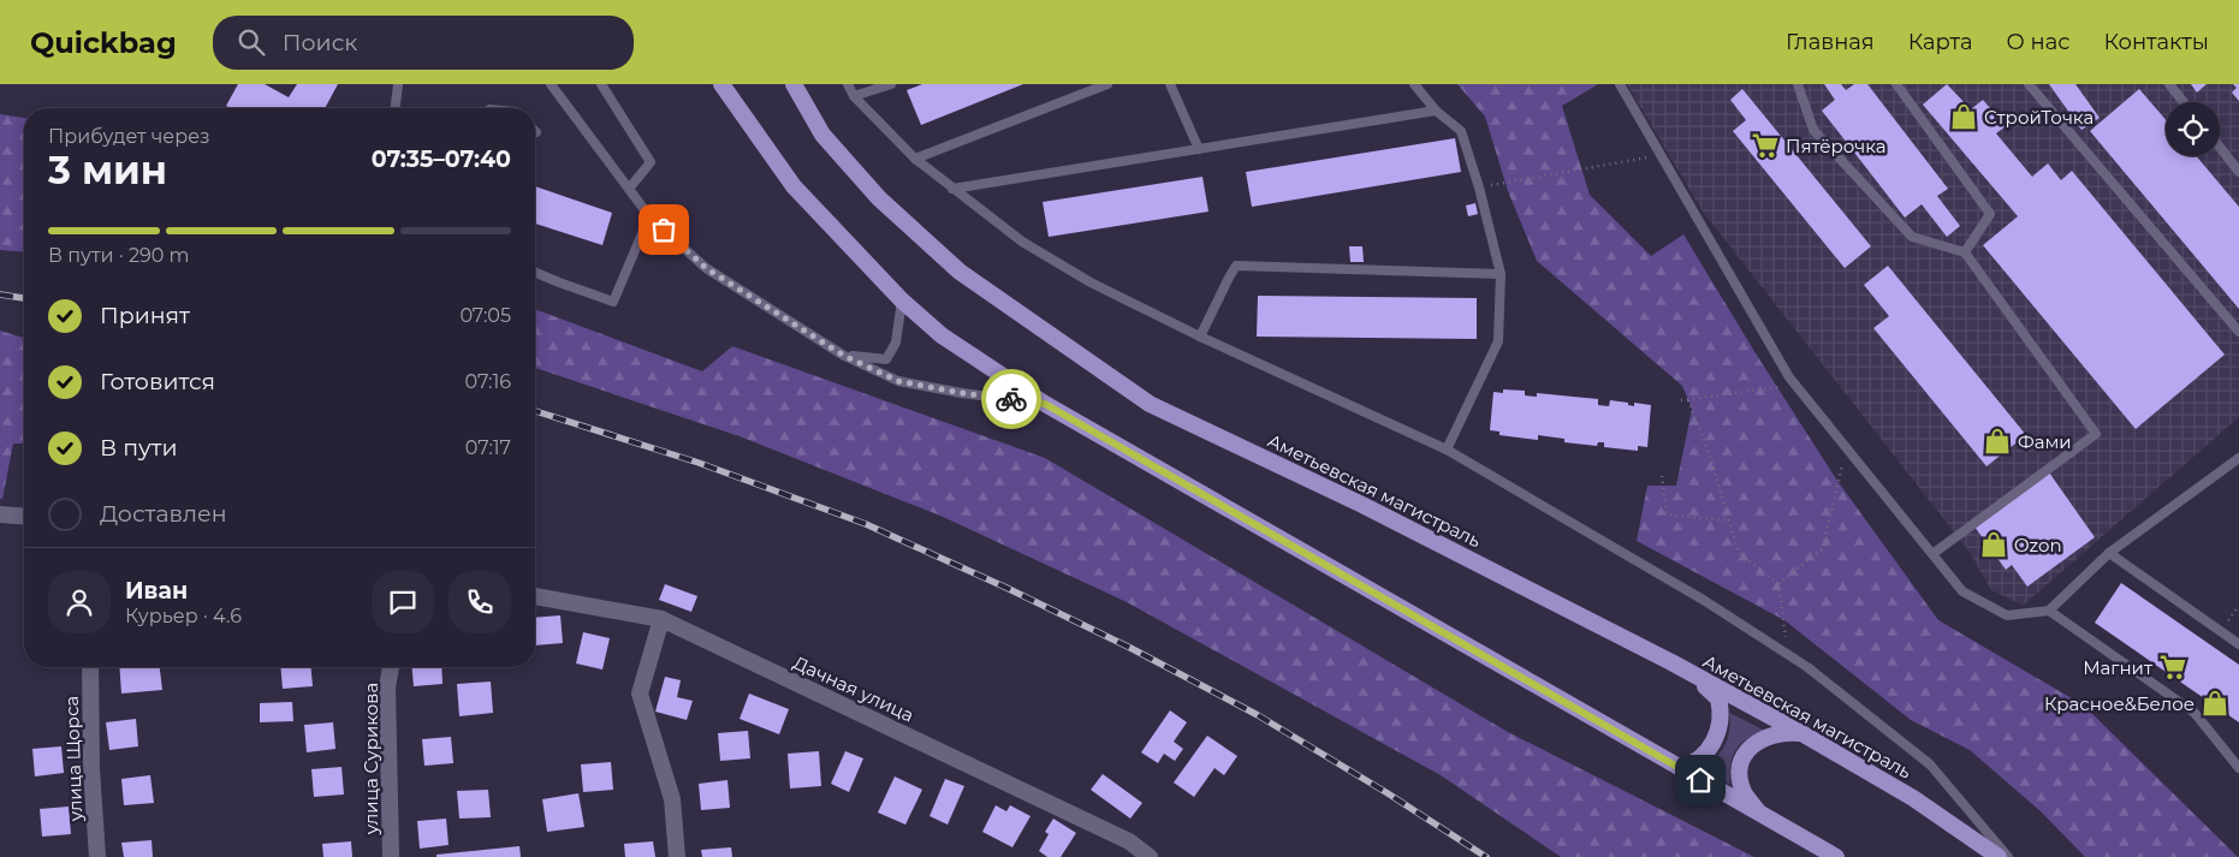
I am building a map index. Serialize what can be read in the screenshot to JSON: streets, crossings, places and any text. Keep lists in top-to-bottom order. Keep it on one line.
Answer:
{"streets":{"main road":["Аметьевская магистраль"],"street":["Дачная улица","улица Щорса","улица Сурикова"]},"places":{"shop":["СтройТочка","Фами","Ozon","Красное&Белое"],"supermarket":["Пятёрочка","Магнит"]},"page":{"header":"Quickbag","search":"Поиск","nav":["Главная","Карта","О нас","Контакты"],"heading":["3 мин","Прибудет через","07:35–07:40"],"panel":["Иван","Курьер · 4.6"],"bar":"В пути · 290 m","list":[["Принят","07:05"],["Готовится","07:16"],["В пути","07:17"],"Доставлен"]}}
